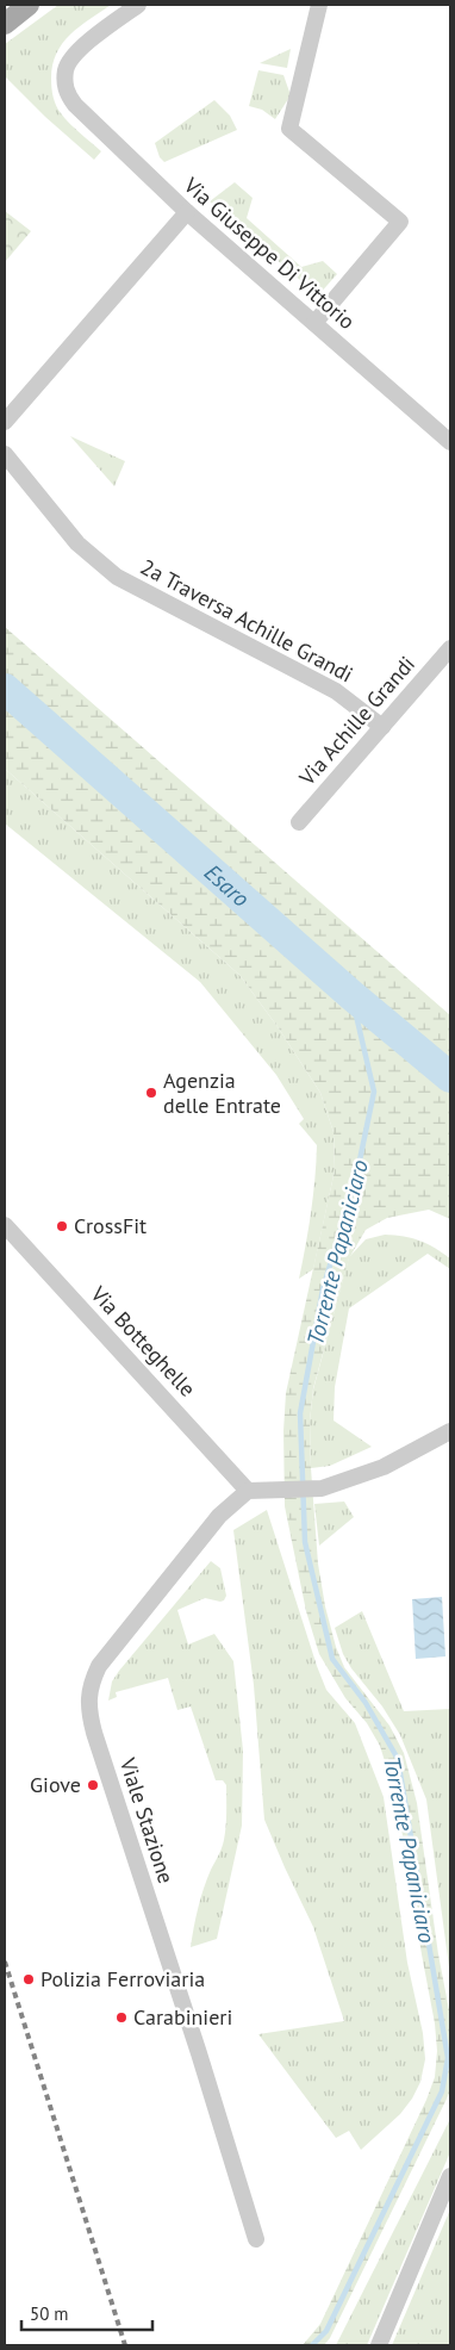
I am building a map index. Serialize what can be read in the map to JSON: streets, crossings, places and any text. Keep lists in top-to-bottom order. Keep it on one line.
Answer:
{"streets":{"street":["Via Giuseppe Di Vittorio","2a Traversa Achille Grandi","Via Achille Grandi","Via Botteghelle","Viale Stazione"]},"crossings":[["2a Traversa Achille Grandi","Via Achille Grandi"],["Via Botteghelle","Viale Stazione"]],"water":["Esaro","Torrente Papaniciaro"],"places":["Agenzia delle Entrate","CrossFit","Giove","Polizia Ferroviaria","Carabinieri"],"scale_bar":"50 m"}
